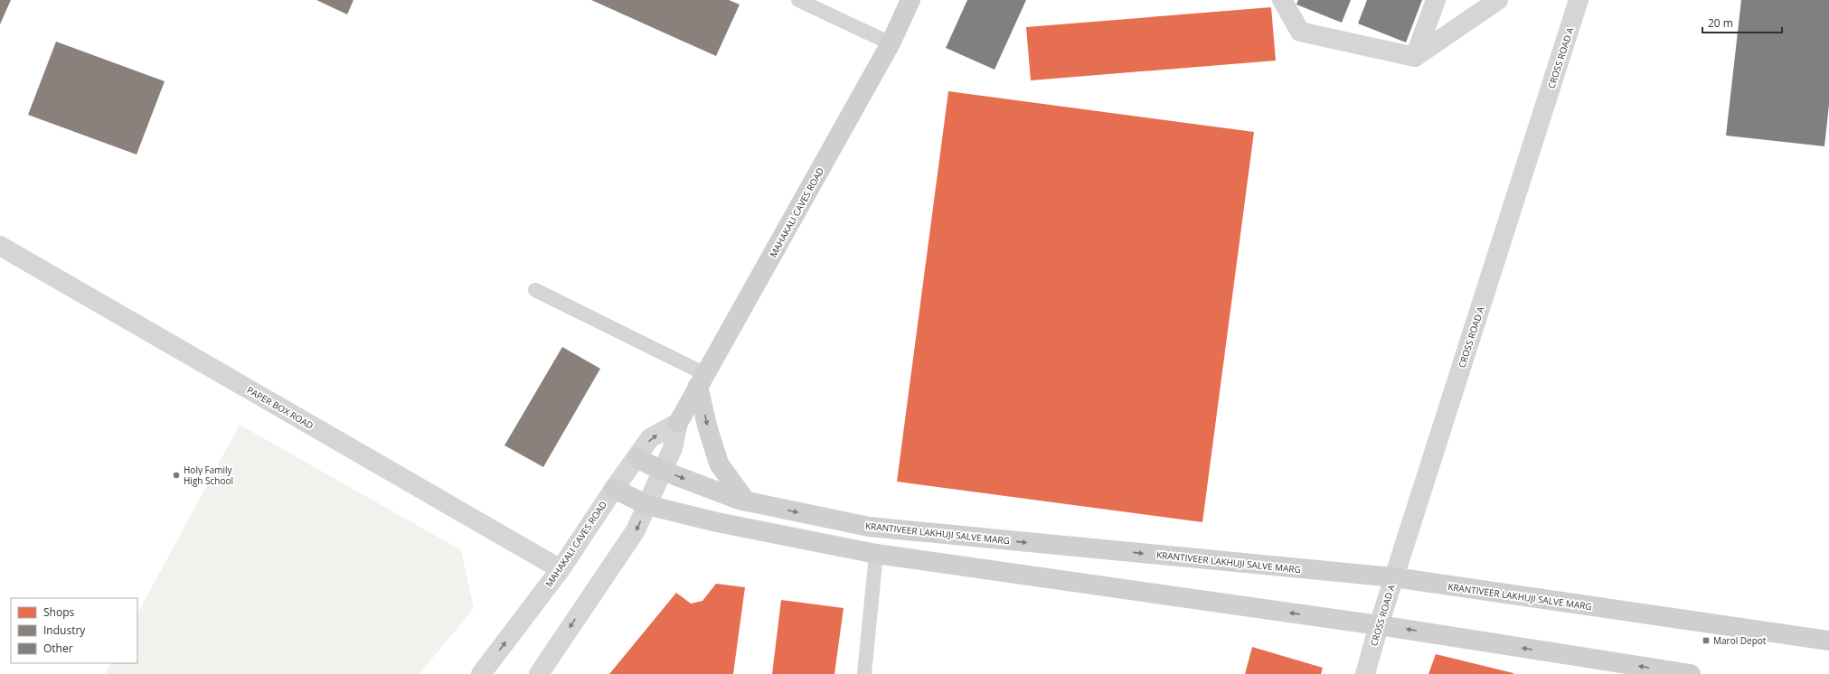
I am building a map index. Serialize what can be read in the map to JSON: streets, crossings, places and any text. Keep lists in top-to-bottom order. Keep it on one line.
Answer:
{"streets":{"main road":["MAHAKALI CAVES ROAD","KRANTIVEER LAKHUJI SALVE MARG"],"street":["CROSS ROAD A","PAPER BOX ROAD"]},"crossings":[["CROSS ROAD A","KRANTIVEER LAKHUJI SALVE MARG"],["MAHAKALI CAVES ROAD","PAPER BOX ROAD"],["MAHAKALI CAVES ROAD","KRANTIVEER LAKHUJI SALVE MARG"]],"places":{"other":["Holy Family High School"],"transit":["Marol Depot"]},"legend":["Shops","Industry","Other"],"scale_bar":"20 m"}
